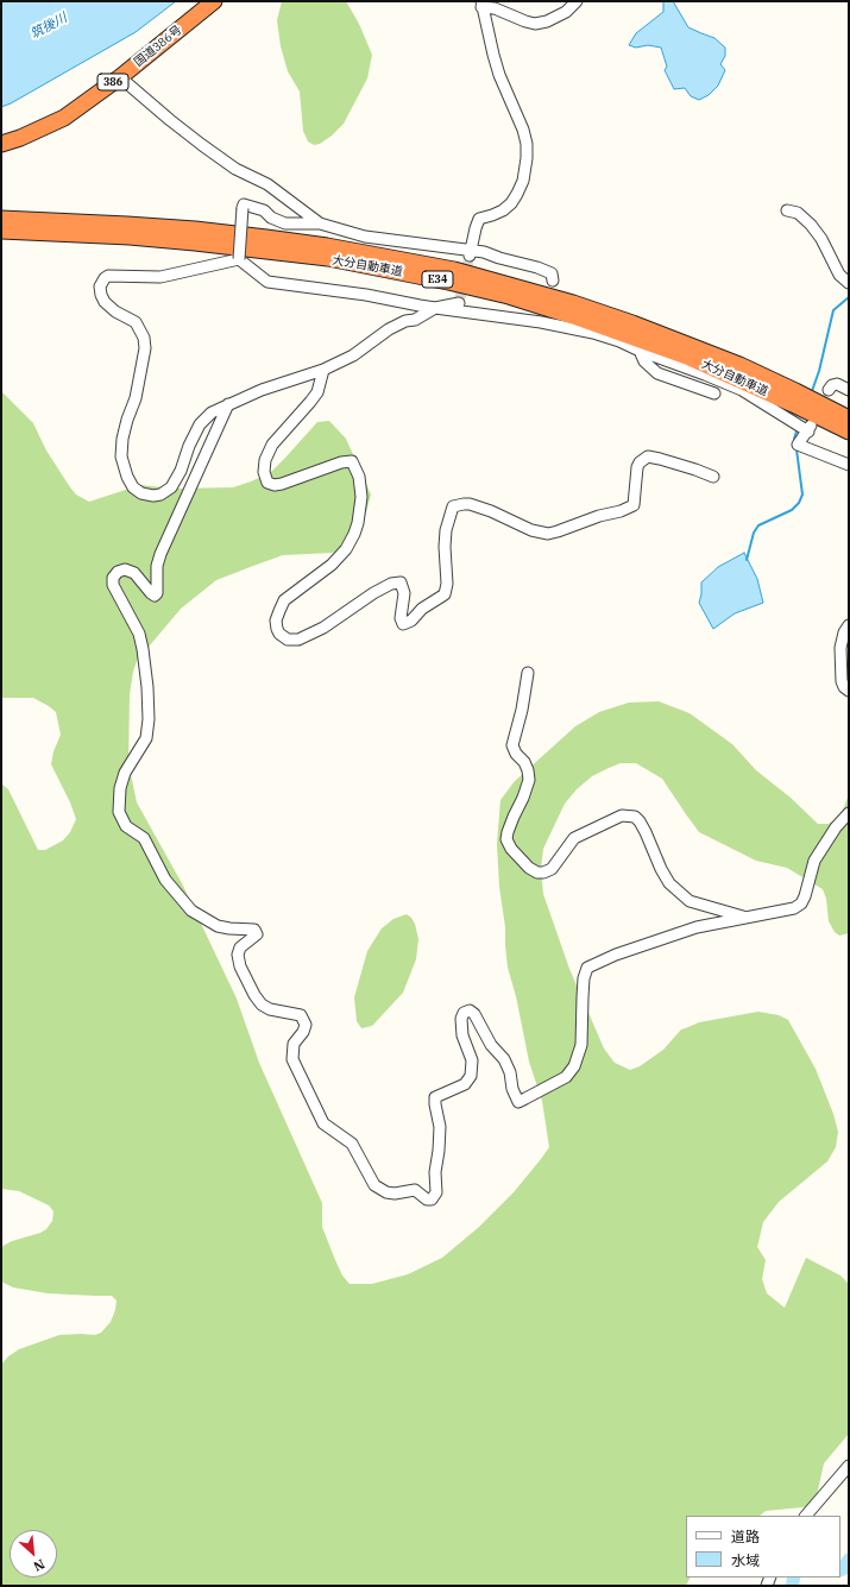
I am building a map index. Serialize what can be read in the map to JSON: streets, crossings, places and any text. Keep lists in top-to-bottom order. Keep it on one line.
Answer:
{"streets":{"highway":["国道386号","386","大分自動車道","E34"]},"water":["筑後川"],"legend":["道路","水域"],"north":"bottom right"}
